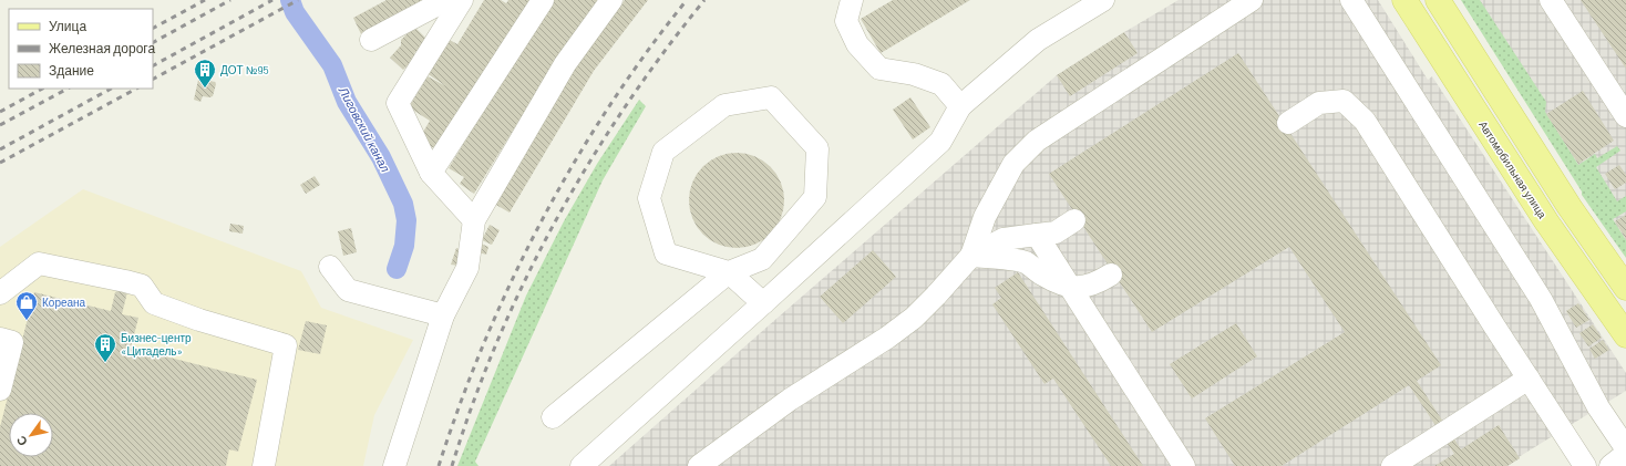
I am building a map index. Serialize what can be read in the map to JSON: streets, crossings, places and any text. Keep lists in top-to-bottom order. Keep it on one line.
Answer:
{"streets":{"main road":["Автомобильная улица"]},"water":["Лиговский канал"],"places":{"building":["ДОТ №95","Бизнес-центр «Цитадель»"],"shop":["Кореана"]},"legend":["Улица","Железная дорога","Здание"],"north":"bottom left"}
